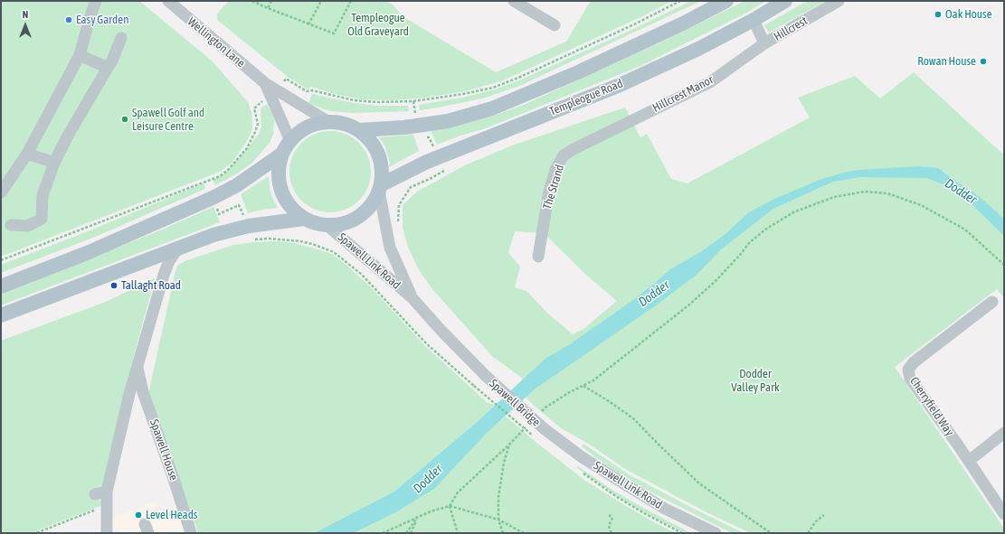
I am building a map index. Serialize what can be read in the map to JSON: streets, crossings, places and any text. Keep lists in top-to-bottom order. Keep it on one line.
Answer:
{"streets":{"main road":["Templeogue Road"],"street":["Hillcrest","Wellington Lane","Hillcrest Manor","The Strand","Spawell Link Road","Spawell Bridge","Cherryfield Way","Spawell House"]},"crossings":[["Hillcrest","Hillcrest Manor"],["Hillcrest","Templeogue Road"],["Wellington Lane","Templeogue Road"],["Wellington Lane","Spawell Link Road"],["Hillcrest Manor","The Strand"],["Templeogue Road","Spawell Link Road"],["Spawell Link Road","Spawell Bridge"]],"water":["Dodder"],"parks":["Templeogue Old Graveyard","Dodder Valley Park"],"places":["Oak House","Easy Garden","Rowan House","Spawell Golf and Leisure Centre","Tallaght Road","Level Heads"],"north":"top"}
